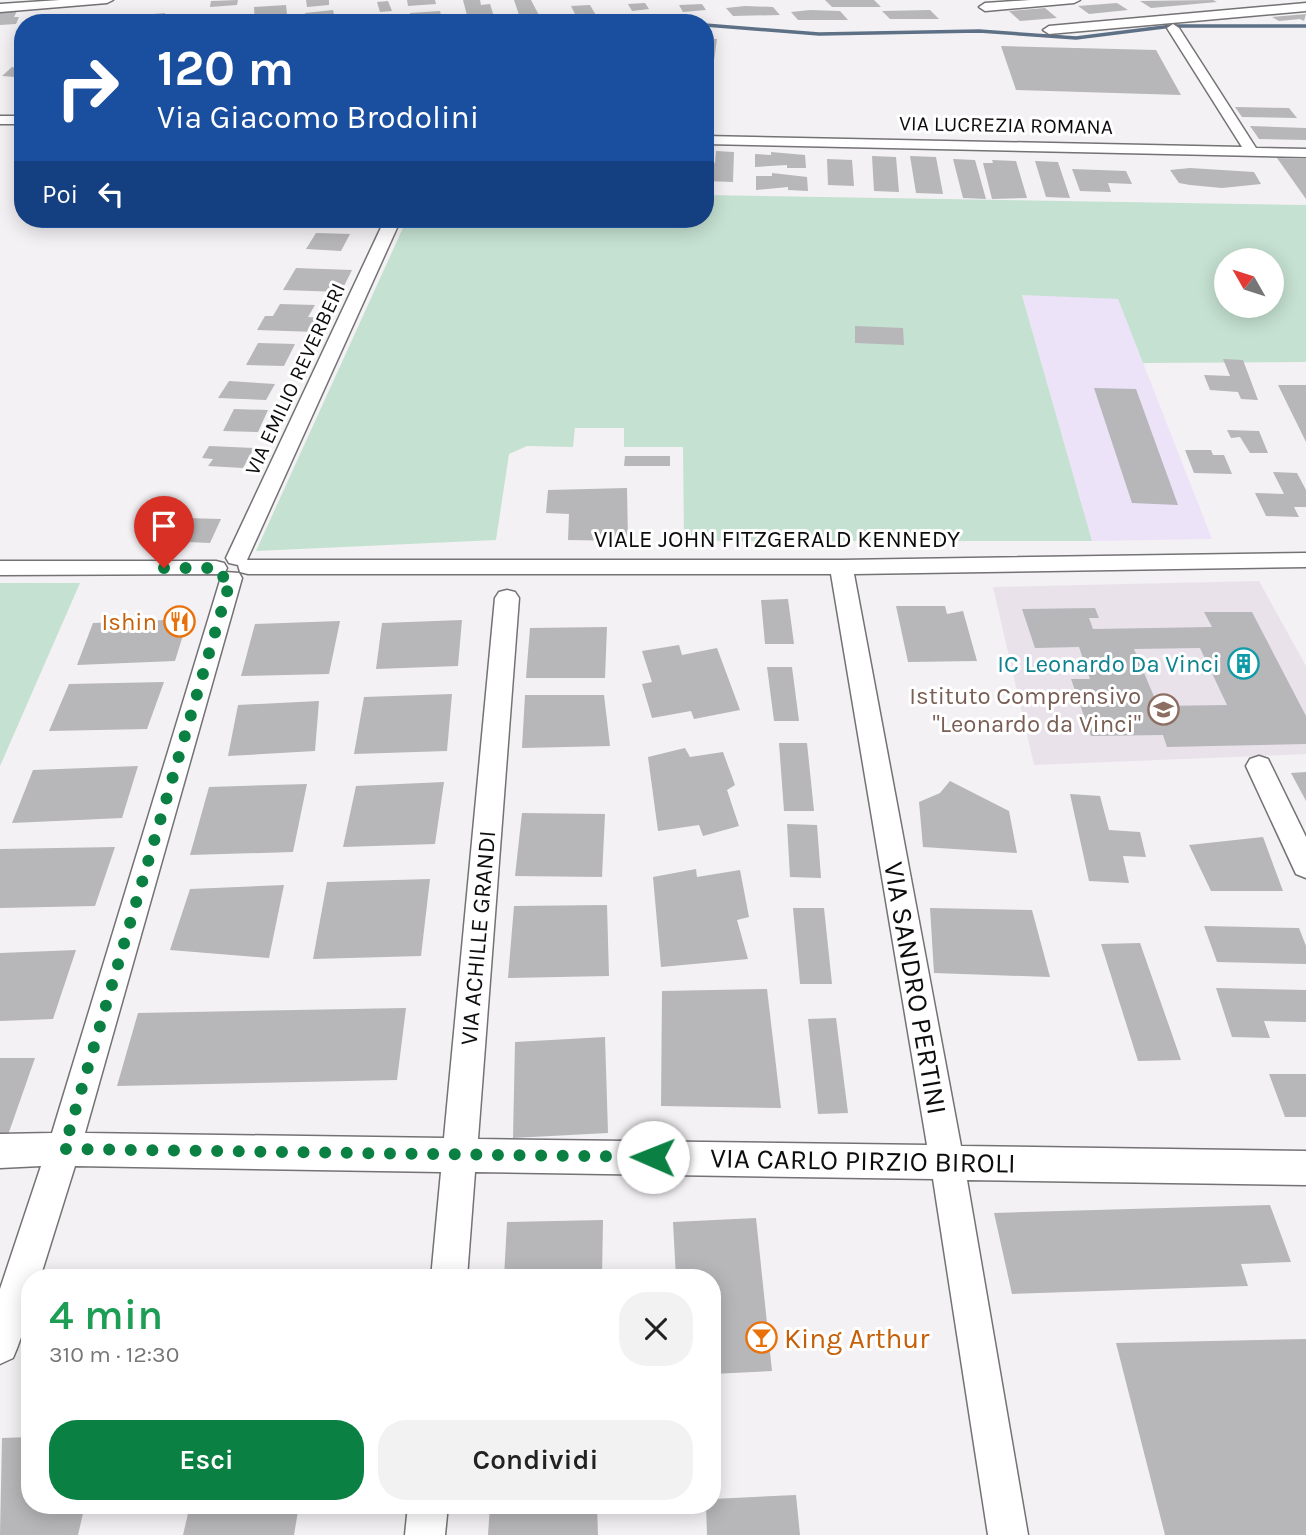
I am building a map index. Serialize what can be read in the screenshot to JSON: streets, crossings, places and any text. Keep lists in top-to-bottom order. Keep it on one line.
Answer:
{"streets":{"street":["VIA LUCREZIA ROMANA","VIA EMILIO REVERBERI","VIALE JOHN FITZGERALD KENNEDY","VIA ACHILLE GRANDI","VIA SANDRO PERTINI","VIA CARLO PIRZIO BIROLI"]},"crossings":[["VIA EMILIO REVERBERI","VIALE JOHN FITZGERALD KENNEDY"],["VIALE JOHN FITZGERALD KENNEDY","VIA SANDRO PERTINI"],["VIA ACHILLE GRANDI","VIA CARLO PIRZIO BIROLI"],["VIA SANDRO PERTINI","VIA CARLO PIRZIO BIROLI"]],"places":{"restaurant":["Ishin"],"building":["IC Leonardo Da Vinci"],"school or university":["Istituto Comprensivo \"Leonardo da Vinci\""],"bar":["King Arthur"]},"north":"top left","page":{"turn":["120 m","Via Giacomo Brodolini"],"then":"Poi","heading":["4 min","310 m · 12:30"],"buttons":["Esci","Condividi"]}}
